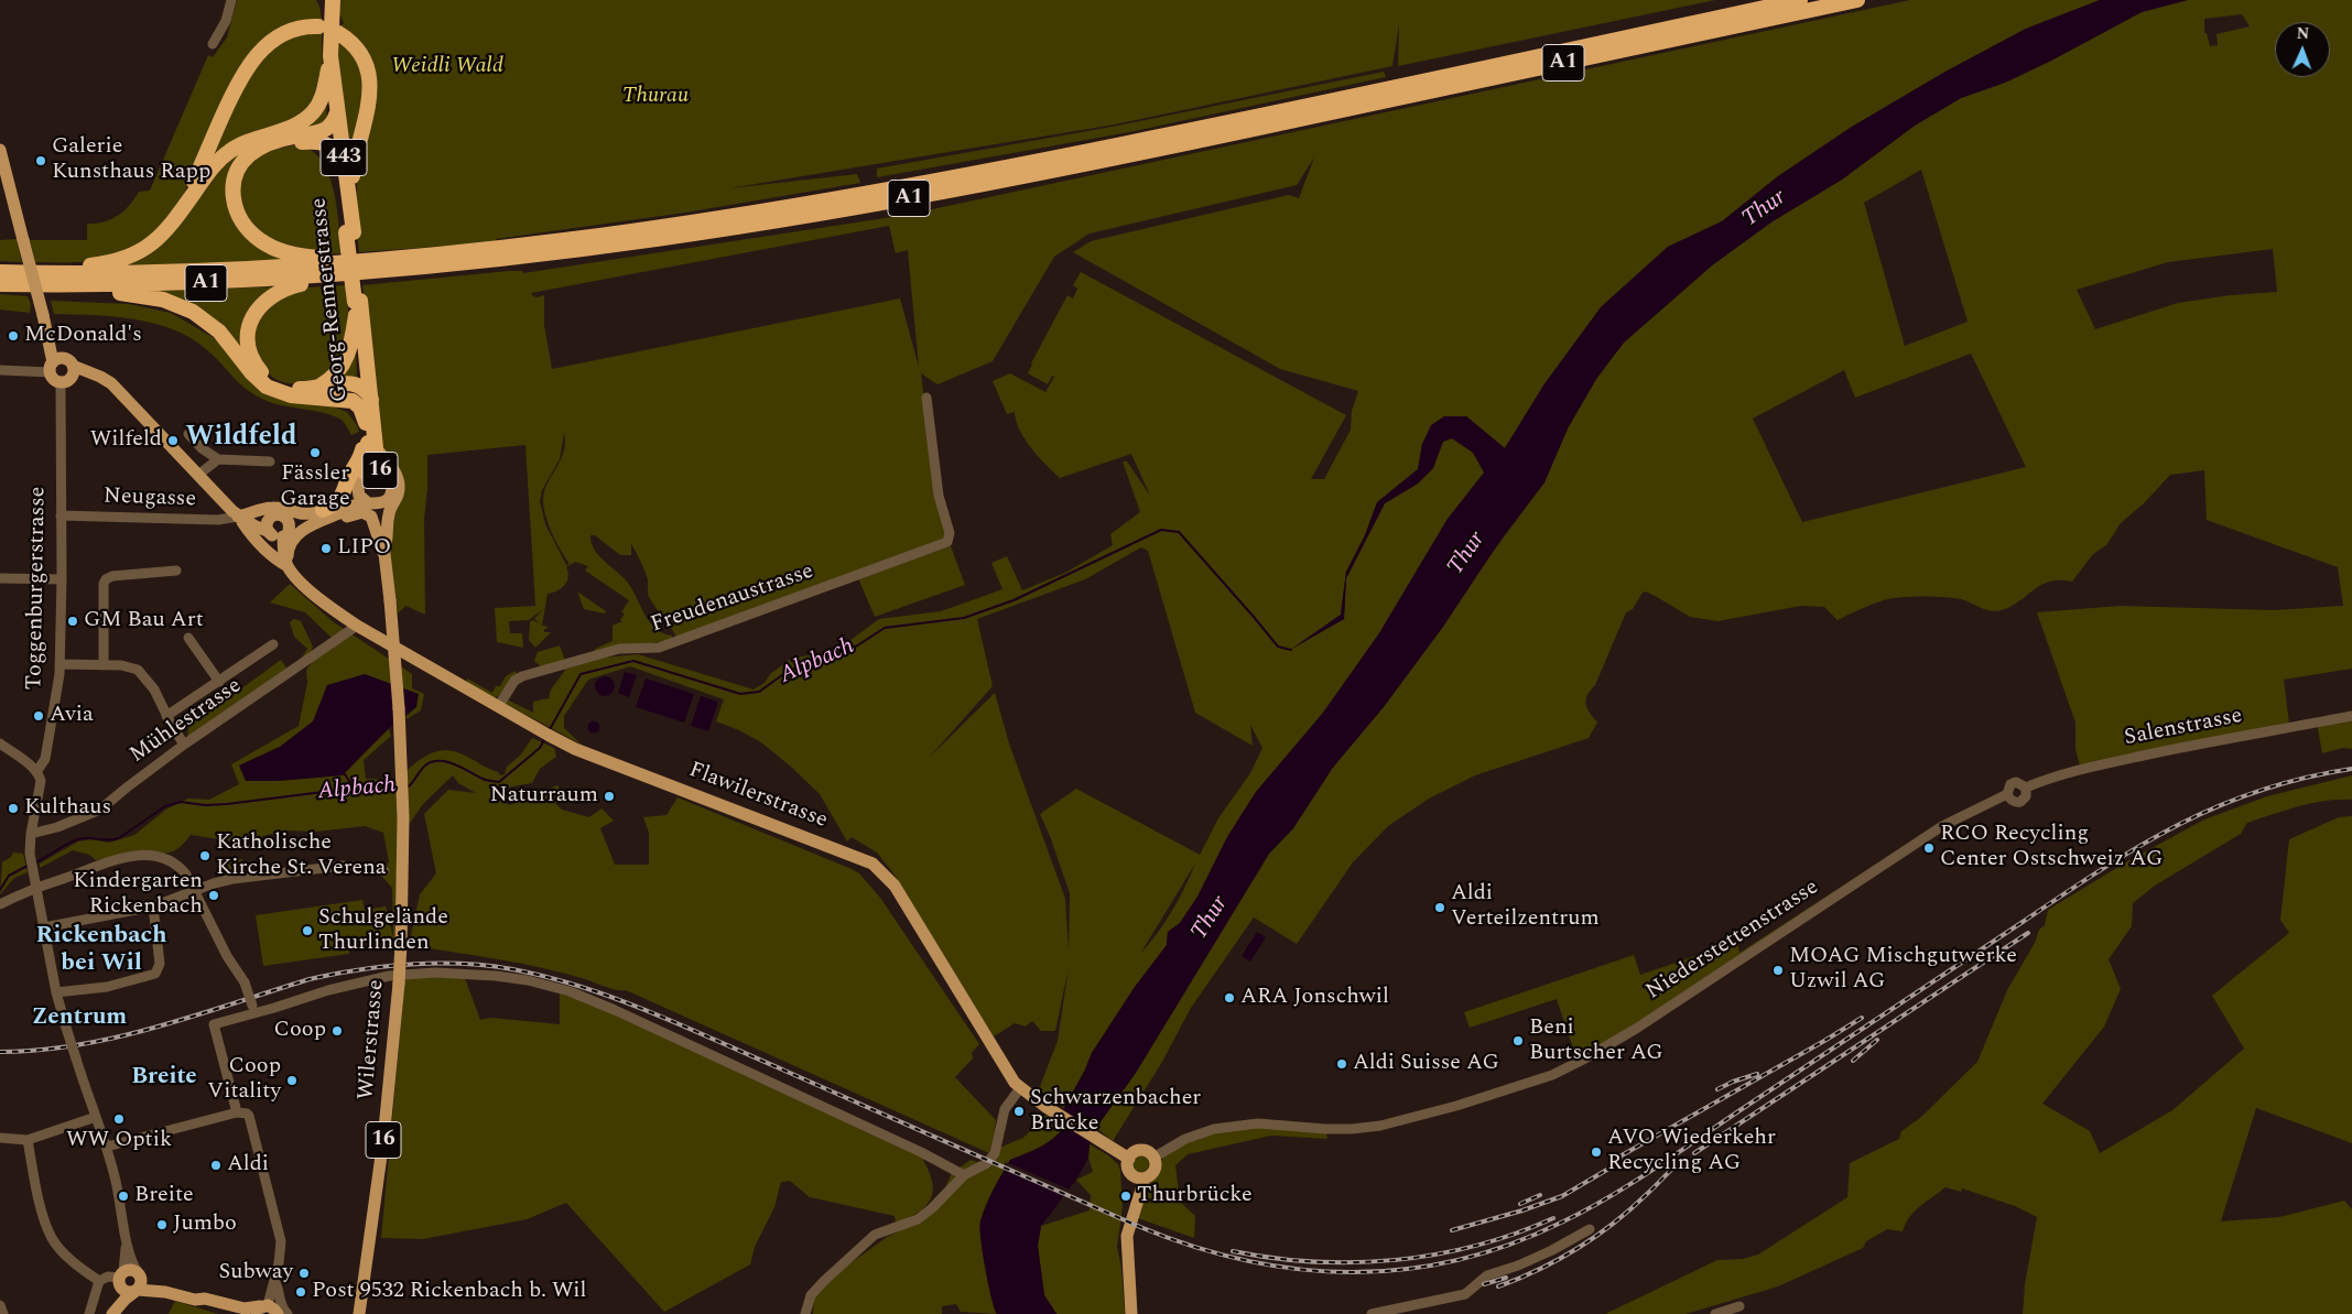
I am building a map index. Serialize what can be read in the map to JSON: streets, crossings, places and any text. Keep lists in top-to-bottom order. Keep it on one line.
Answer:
{"streets":{"highway":["A1","443","Georg-Rennerstrasse"],"main road":["16","Flawilerstrasse","Wilerstrasse"],"street":["Neugasse","Toggenburgerstrasse","Freudenaustrasse","Mühlestrasse","Salenstrasse","Niederstettenstrasse"]},"crossings":[["Georg-Rennerstrasse","16"],["16","Neugasse"],["16","Flawilerstrasse"],["16","Wilerstrasse"],["Neugasse","Toggenburgerstrasse"],["Neugasse","Flawilerstrasse"],["Toggenburgerstrasse","Mühlestrasse"],["Freudenaustrasse","Flawilerstrasse"],["Mühlestrasse","Flawilerstrasse"],["Salenstrasse","Niederstettenstrasse"],["Flawilerstrasse","Niederstettenstrasse"]],"districts":["Wildfeld","Rickenbach bei Wil","Zentrum","Breite"],"water":["Thur","Alpbach"],"parks":["Weidli Wald","Thurau"],"places":["Galerie Kunsthaus Rapp","McDonald's","Wilfeld","Fässler Garage","LIPO","GM Bau Art","Avia","Naturraum","Kulthaus","RCO Recycling Center Ostschweiz AG","Katholische Kirche St. Verena","Kindergarten Rickenbach","Aldi Verteilzentrum","Schulgelände Thurlinden","MOAG Mischgutwerke Uzwil AG","ARA Jonschwil","Coop","Beni Burtscher AG","Aldi Suisse AG","Coop Vitality","Schwarzenbacher Brücke","WW Optik","AVO Wiederkehr Recycling AG","Aldi","Breite","Thurbrücke","Jumbo","Subway","Post 9532 Rickenbach b. Wil"],"north":"top"}
